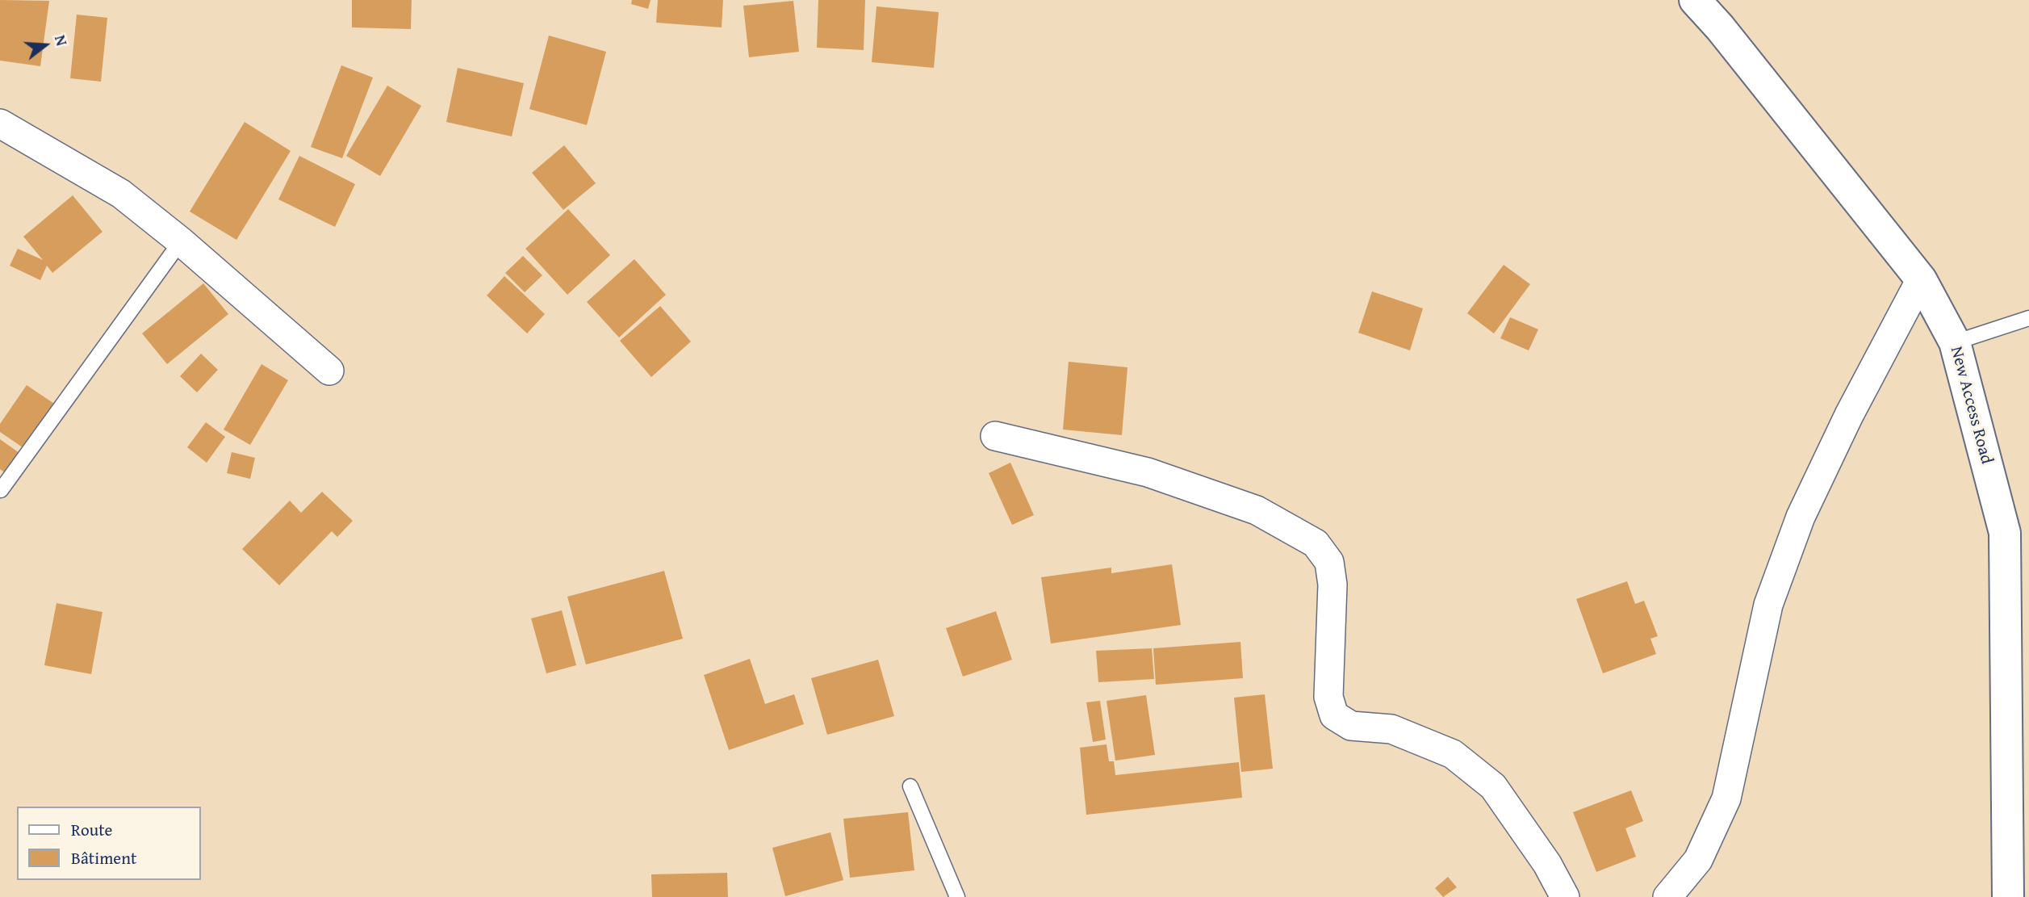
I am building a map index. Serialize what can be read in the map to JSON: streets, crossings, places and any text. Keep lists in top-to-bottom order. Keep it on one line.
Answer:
{"streets":{"main road":["New Access Road"]},"legend":["Route","Bâtiment"],"north":"right"}
